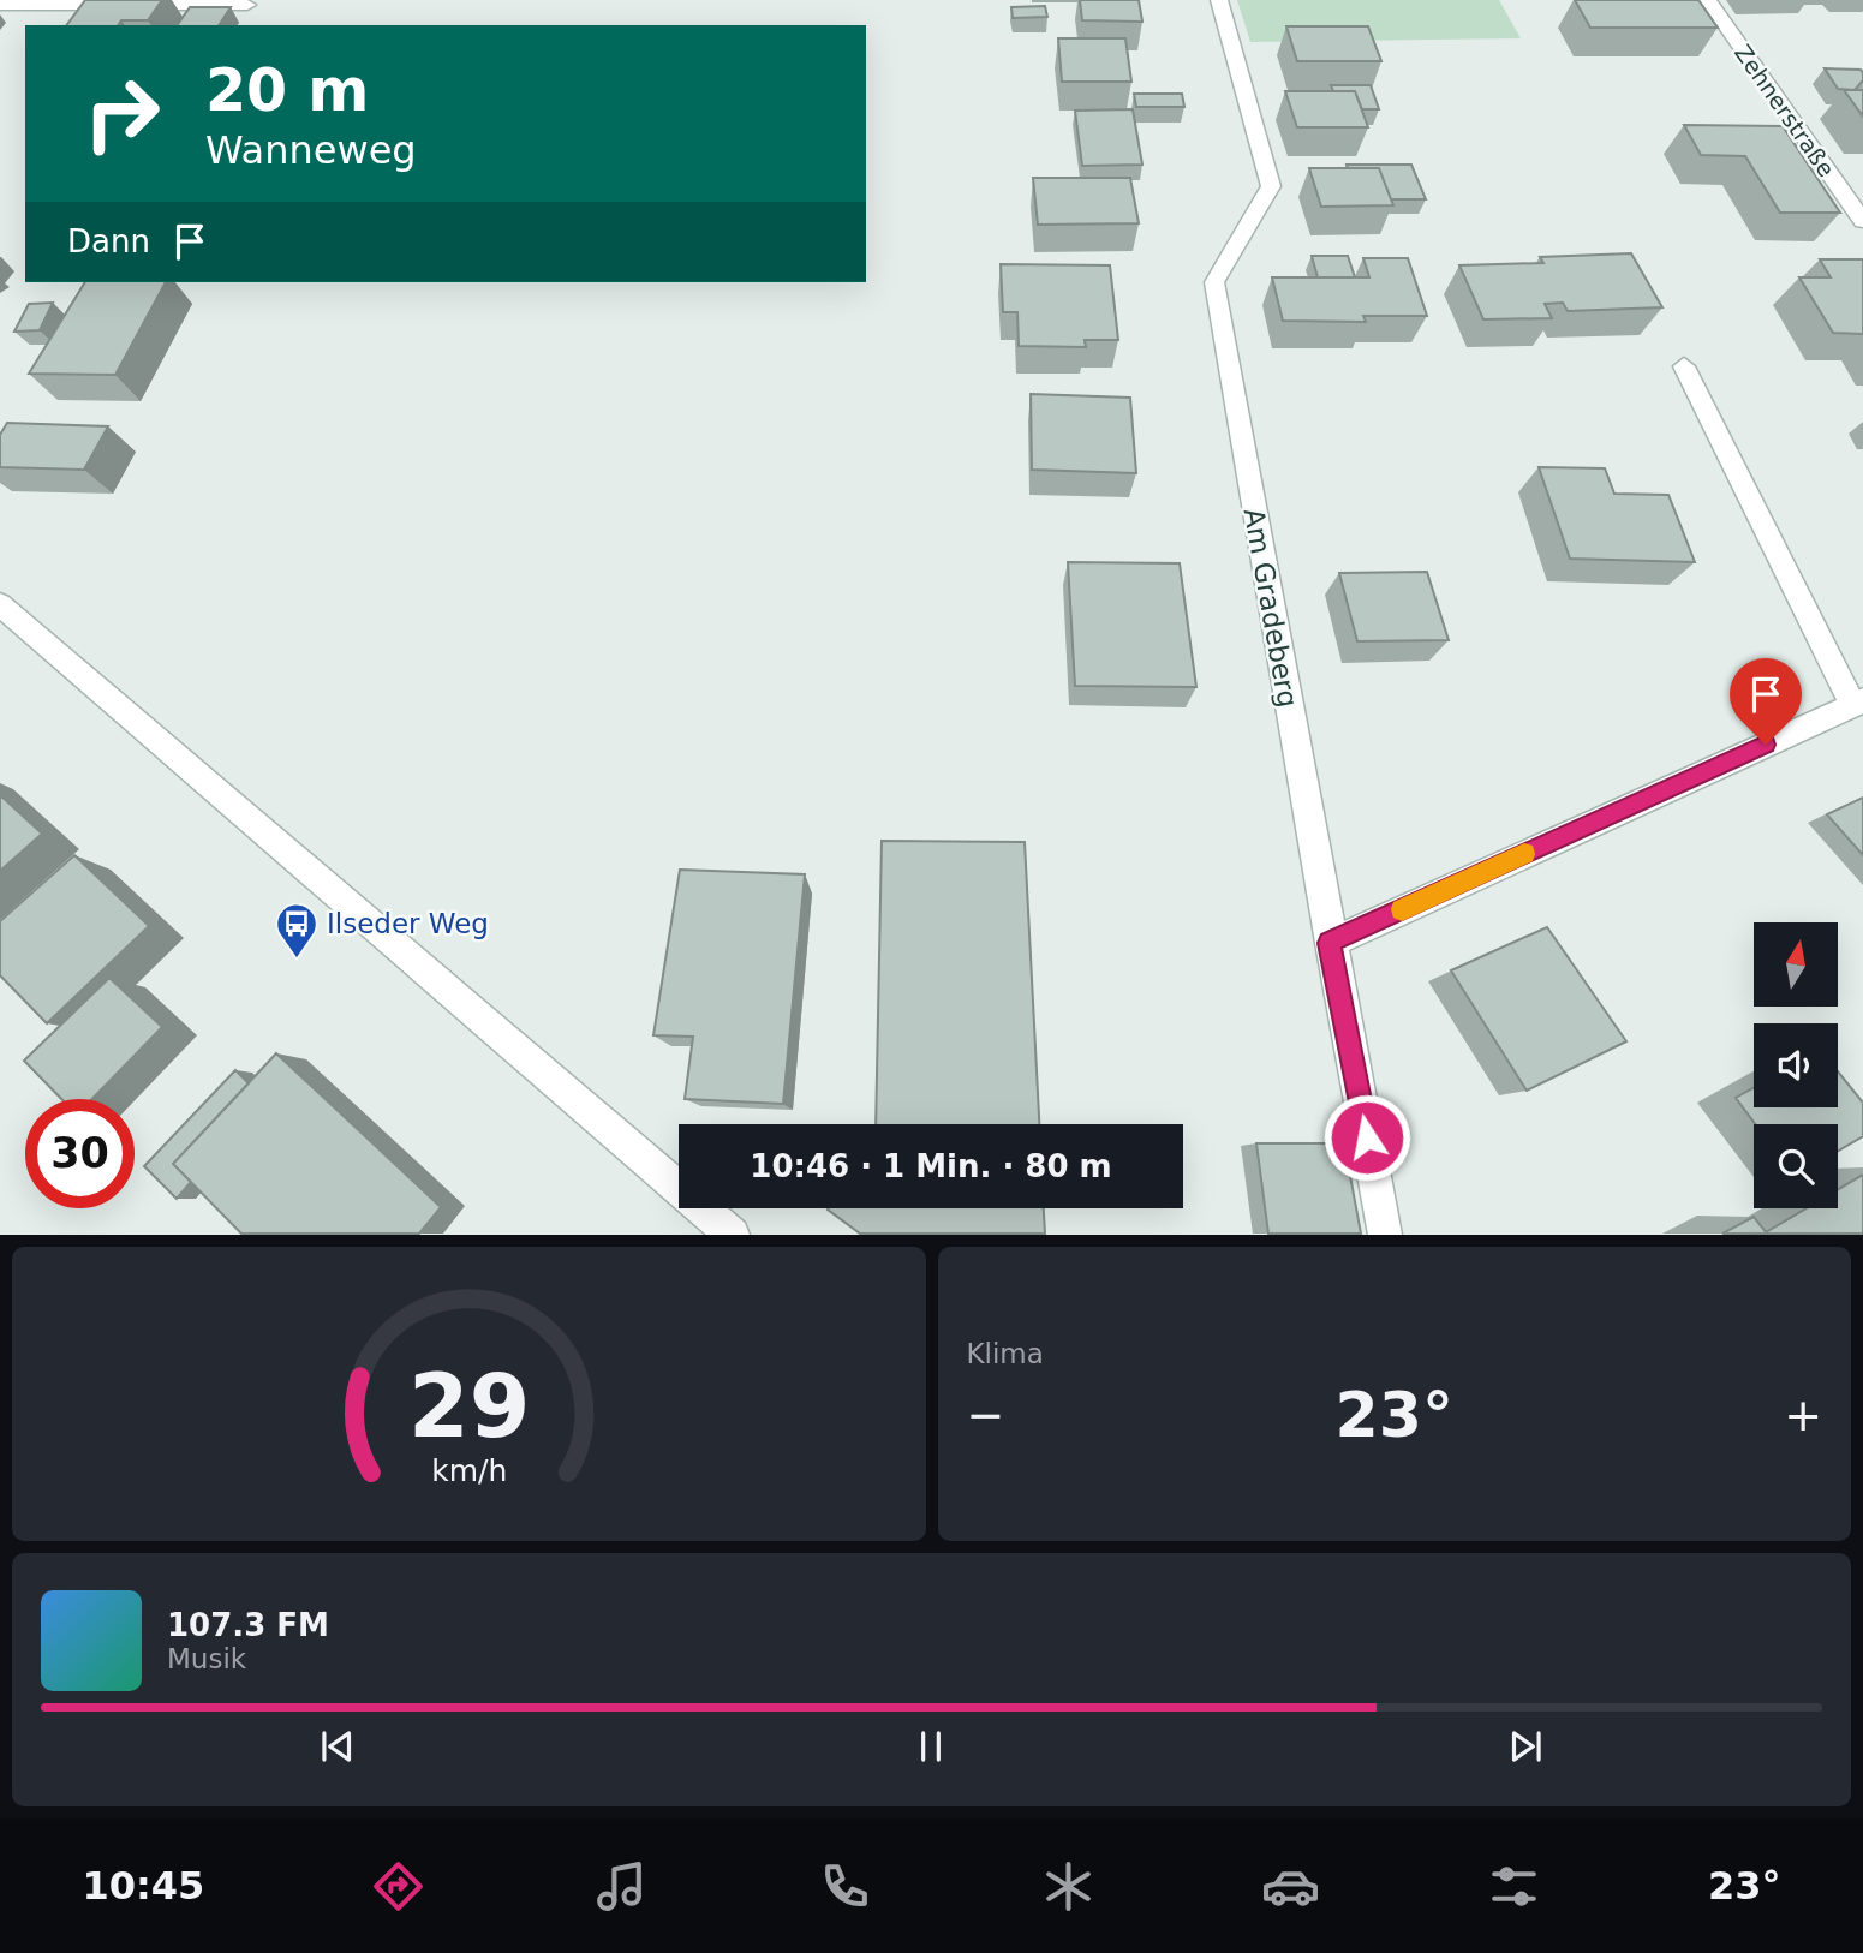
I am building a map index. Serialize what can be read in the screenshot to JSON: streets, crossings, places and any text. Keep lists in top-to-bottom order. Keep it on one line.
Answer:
{"streets":{"street":["Zehnerstraße","Am Gradeberg"]},"places":{"bus stop":["Ilseder Weg"]},"north":"top","page":{"turn":["20 m","Wanneweg"],"then":"Dann","limit":"30","trip":"10:46 · 1 Min. · 80 m","tile":"Klima","heat":["−","23°","+"],"song":["107.3 FM","Musik"],"tabs":["10:45","23°"],"gauge":["29","km/h"]}}
